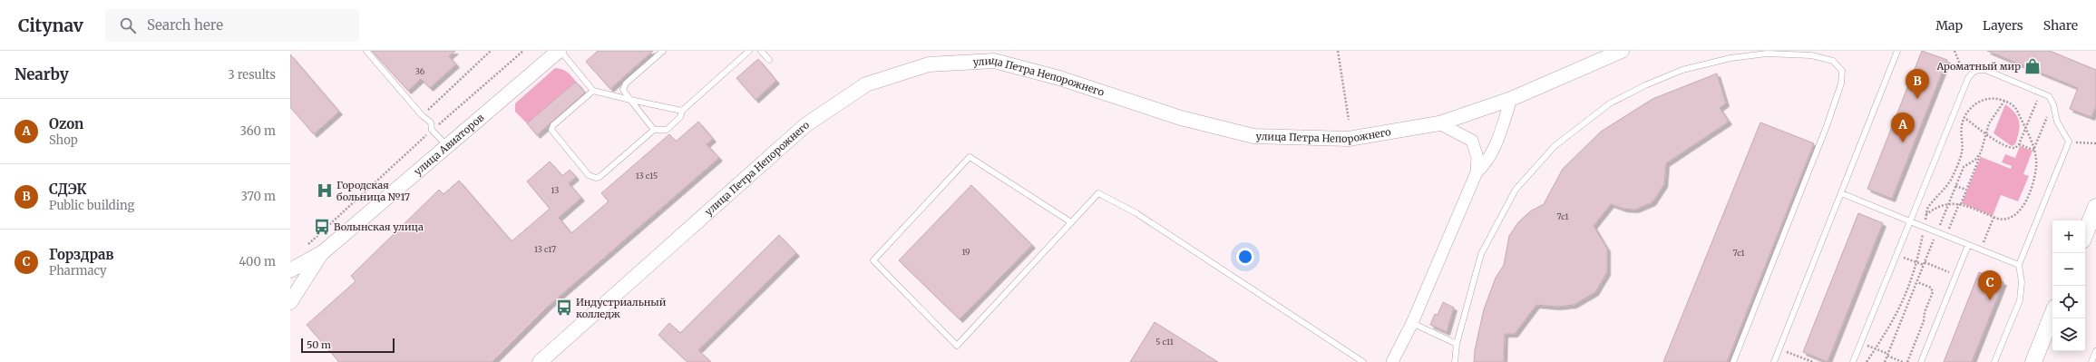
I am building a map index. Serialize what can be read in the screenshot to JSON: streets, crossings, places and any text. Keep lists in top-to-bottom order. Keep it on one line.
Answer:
{"streets":{"street":["улица Петра Непорожнего","улица Авиаторов"]},"places":{"shop":["Ароматный мир"],"hospital":["Городская больница №17"],"bus stop":["Волынская улица","Индустриальный колледж"]},"house_numbers":["36","13 c15","13","7с1","13 c17","19","7с1","5 с11"],"scale_bar":"50 m","page":{"header":"Citynav","search":"Search here","nav":["Map","Layers","Share"],"heading":["Nearby","3 results"],"pins":["B","A","C"],"list":[{"mark":"A","name":"Ozon","note":"Shop","value":"360 m"},{"mark":"B","name":"СДЭК","note":"Public building","value":"370 m"},{"mark":"C","name":"Горздрав","note":"Pharmacy","value":"400 m"}],"map_buttons":["+","−"],"scale":"50 m"}}
